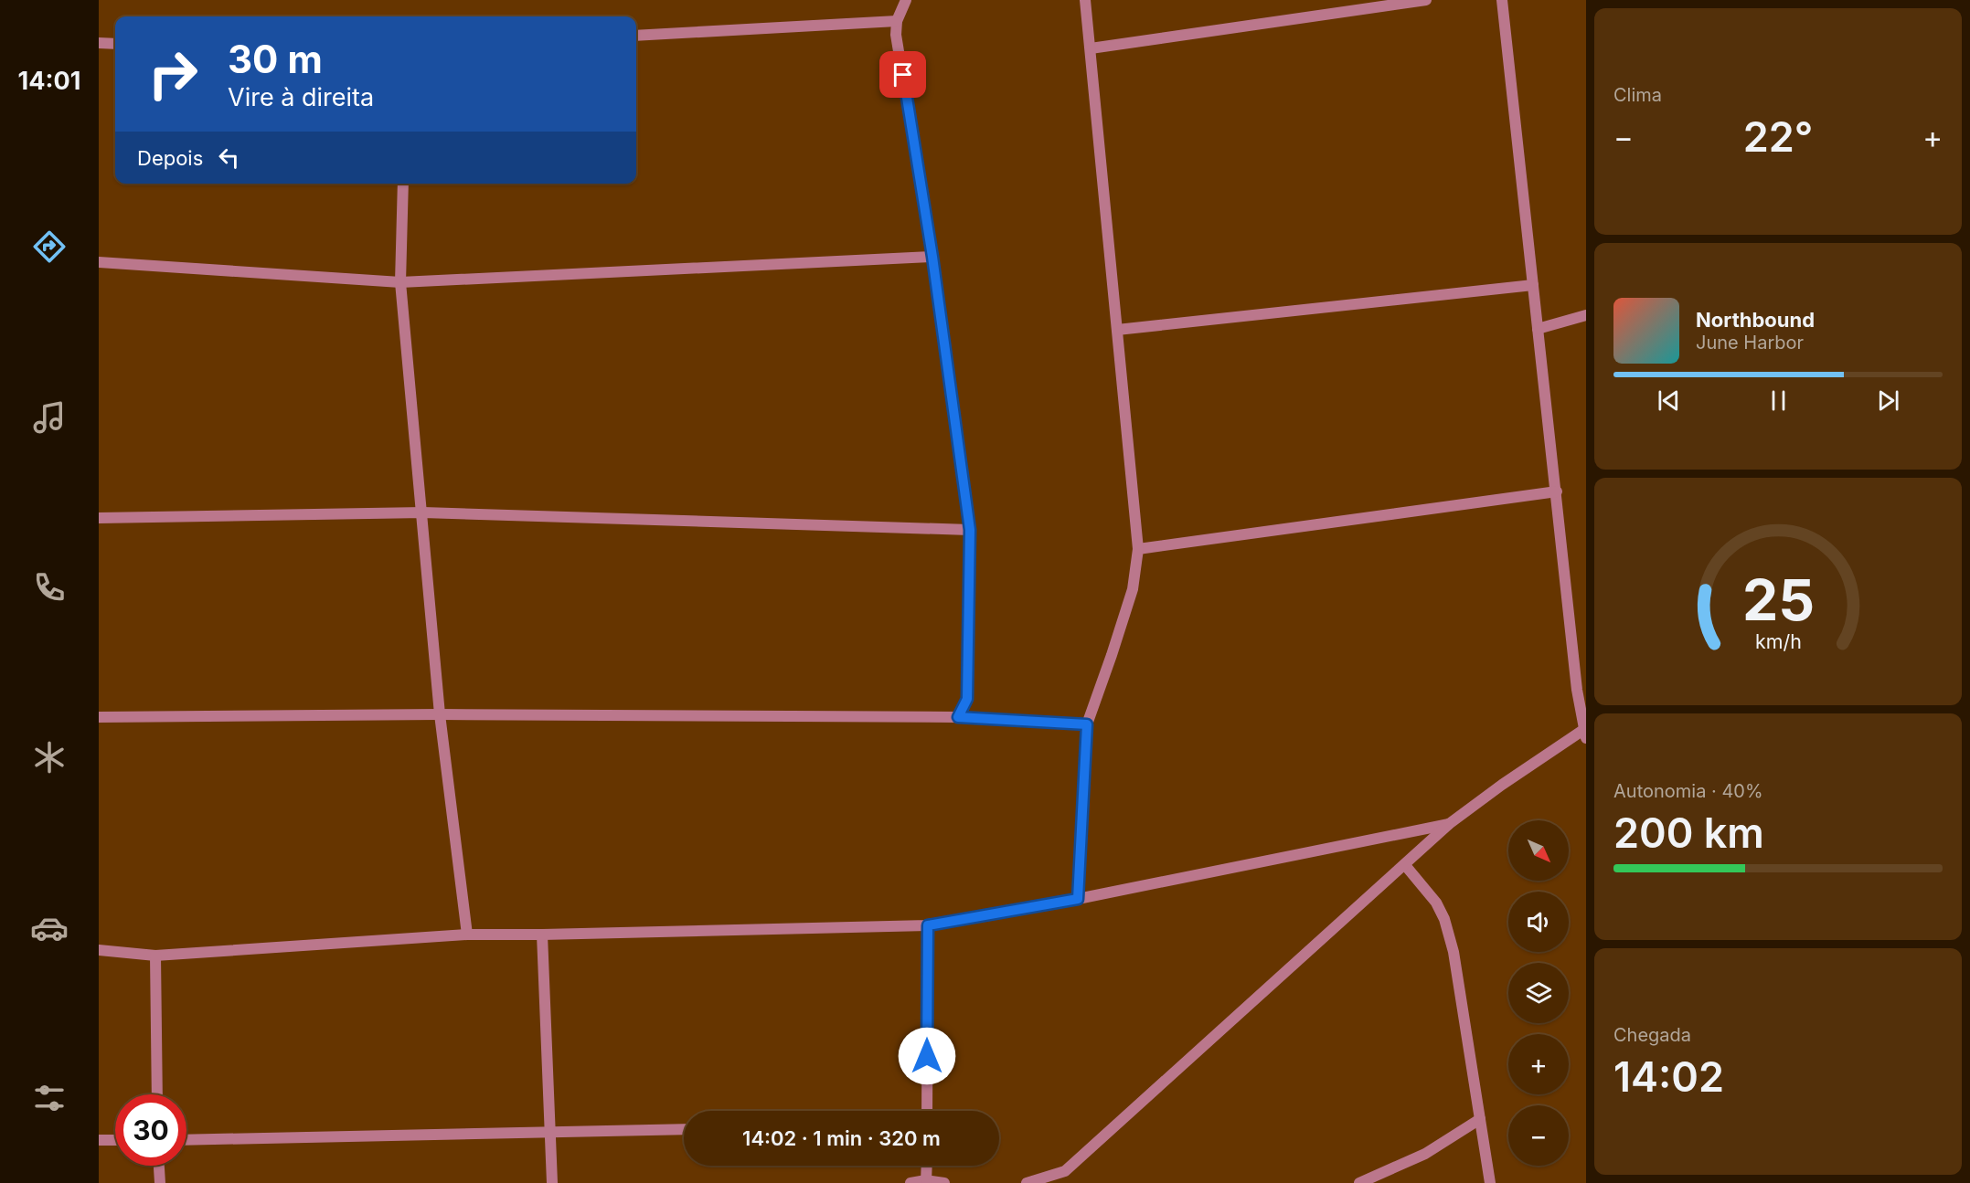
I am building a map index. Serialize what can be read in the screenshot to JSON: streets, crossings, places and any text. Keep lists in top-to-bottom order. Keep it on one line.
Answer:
{"north":"bottom right","page":{"tabs":"14:01","tile":["Clima",["Autonomia · 40%","200 km"],["Chegada","14:02"]],"turn":["30 m","Vire à direita"],"heat":["−","22°","+"],"then":"Depois","song":["Northbound","June Harbor"],"map_buttons":["+","−"],"limit":"30","trip":"14:02 · 1 min · 320 m","gauge":["25","km/h"]}}
